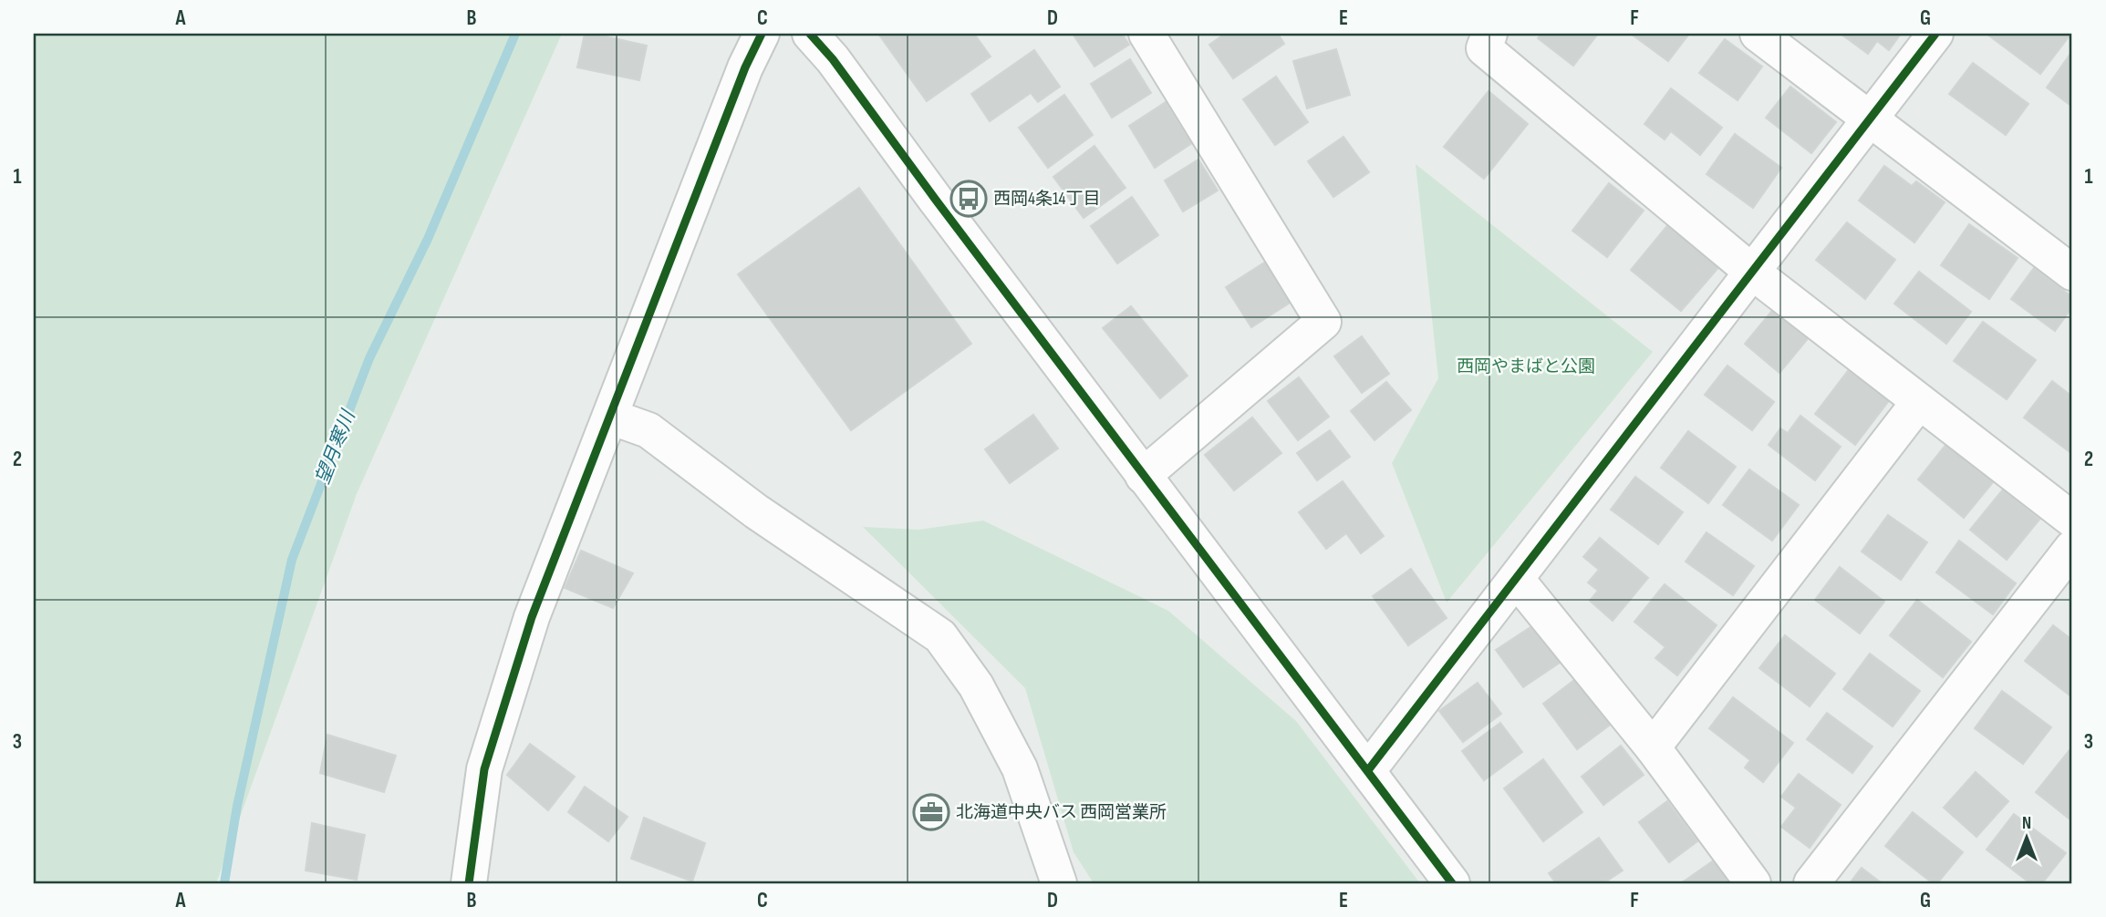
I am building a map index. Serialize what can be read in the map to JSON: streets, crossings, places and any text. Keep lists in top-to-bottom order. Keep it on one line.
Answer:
{"water":["望月寒川"],"parks":["西岡やまばと公園"],"places":{"bus stop":["西岡4条14丁目"],"office":["北海道中央バス 西岡営業所"]},"north":"top","grid":{"columns":["A","B","C","D","E","F","G"],"rows":["1","2","3"]}}
